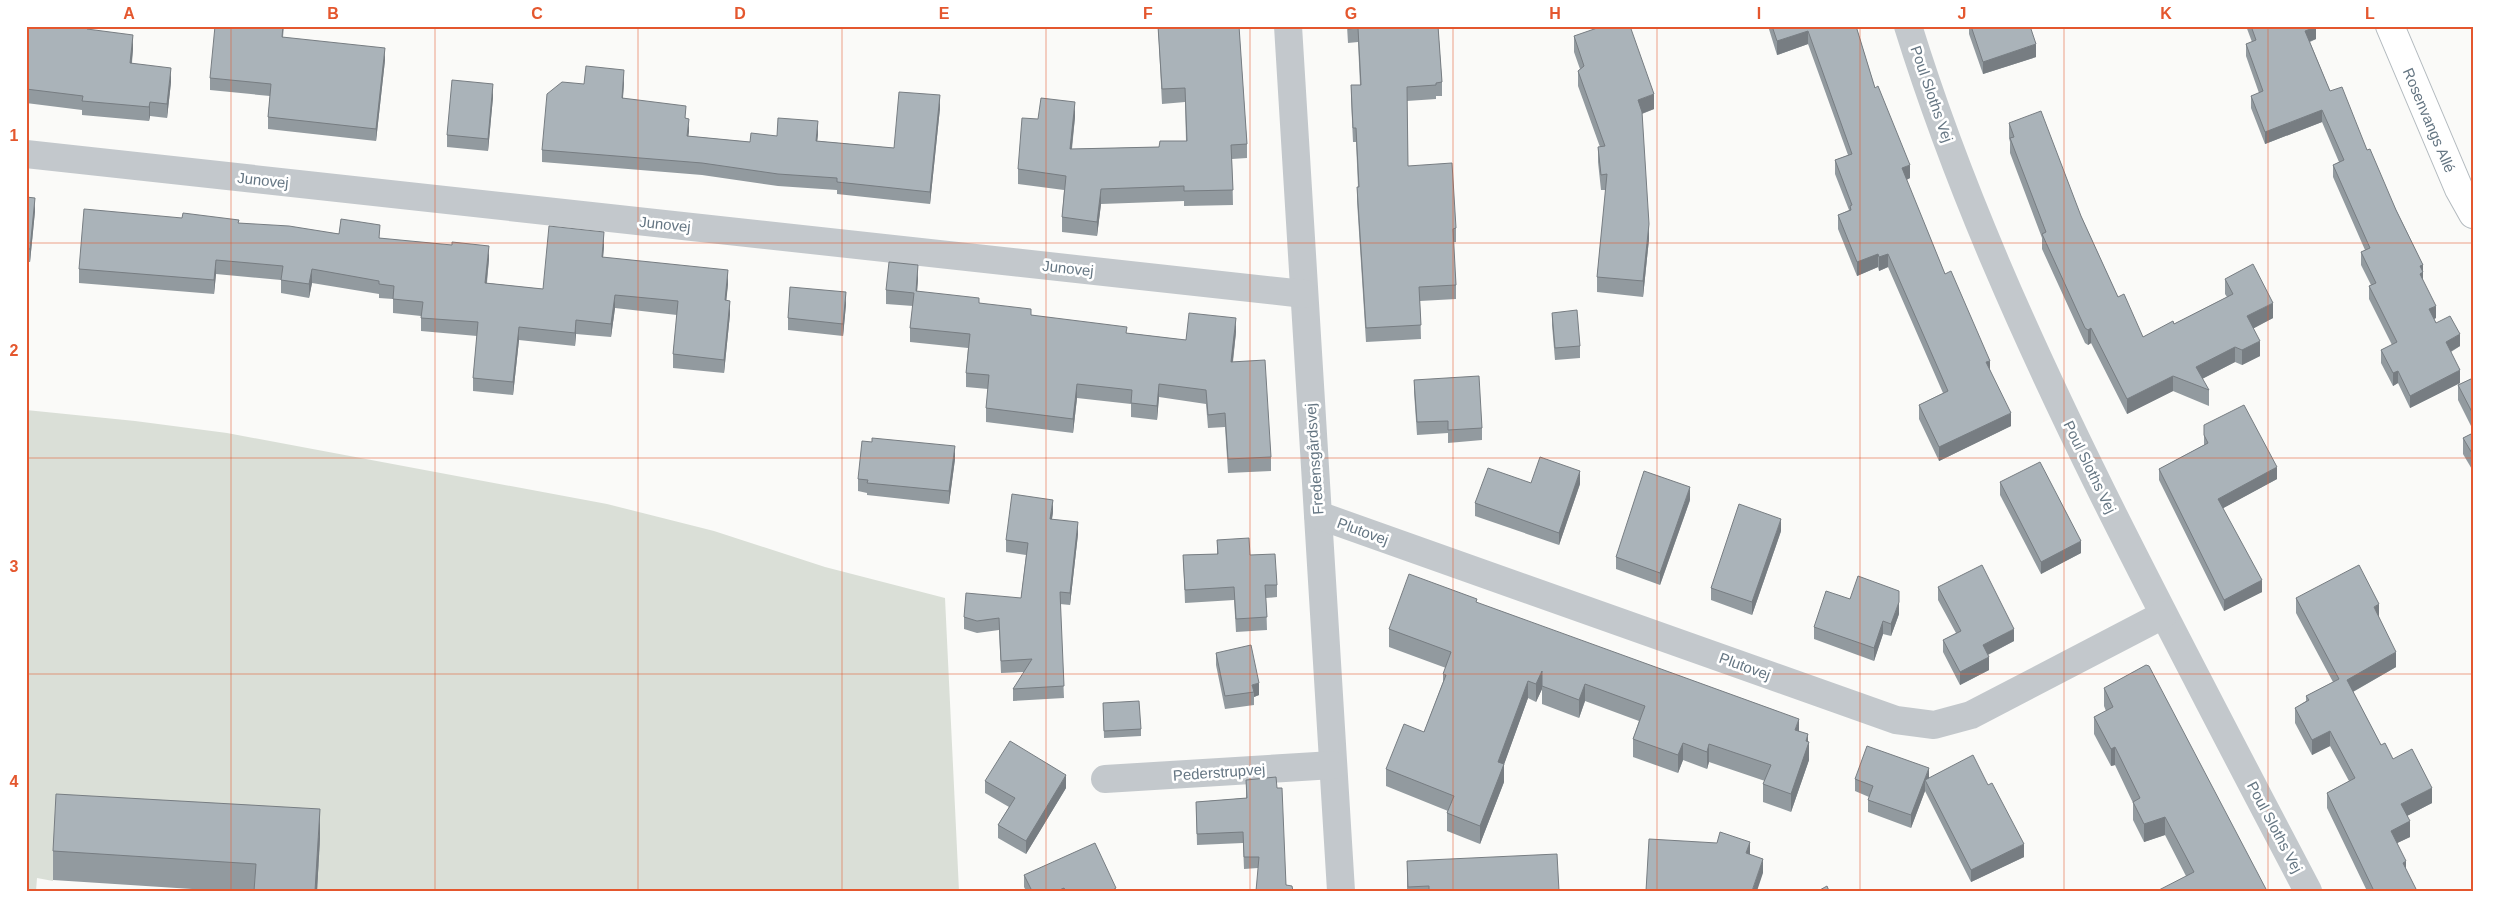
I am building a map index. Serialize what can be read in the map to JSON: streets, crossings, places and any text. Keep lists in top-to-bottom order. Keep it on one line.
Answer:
{"streets":{"street":["Poul Sloths Vej","Rosenvangs Allé","Junovej","Fredensgårdsvej","Plutovej","Pederstrupvej"]},"crossings":[["Poul Sloths Vej","Plutovej"],["Junovej","Fredensgårdsvej"],["Fredensgårdsvej","Plutovej"],["Fredensgårdsvej","Pederstrupvej"]],"grid":{"columns":["A","B","C","D","E","F","G","H","I","J","K","L"],"rows":["1","2","3","4"]}}
